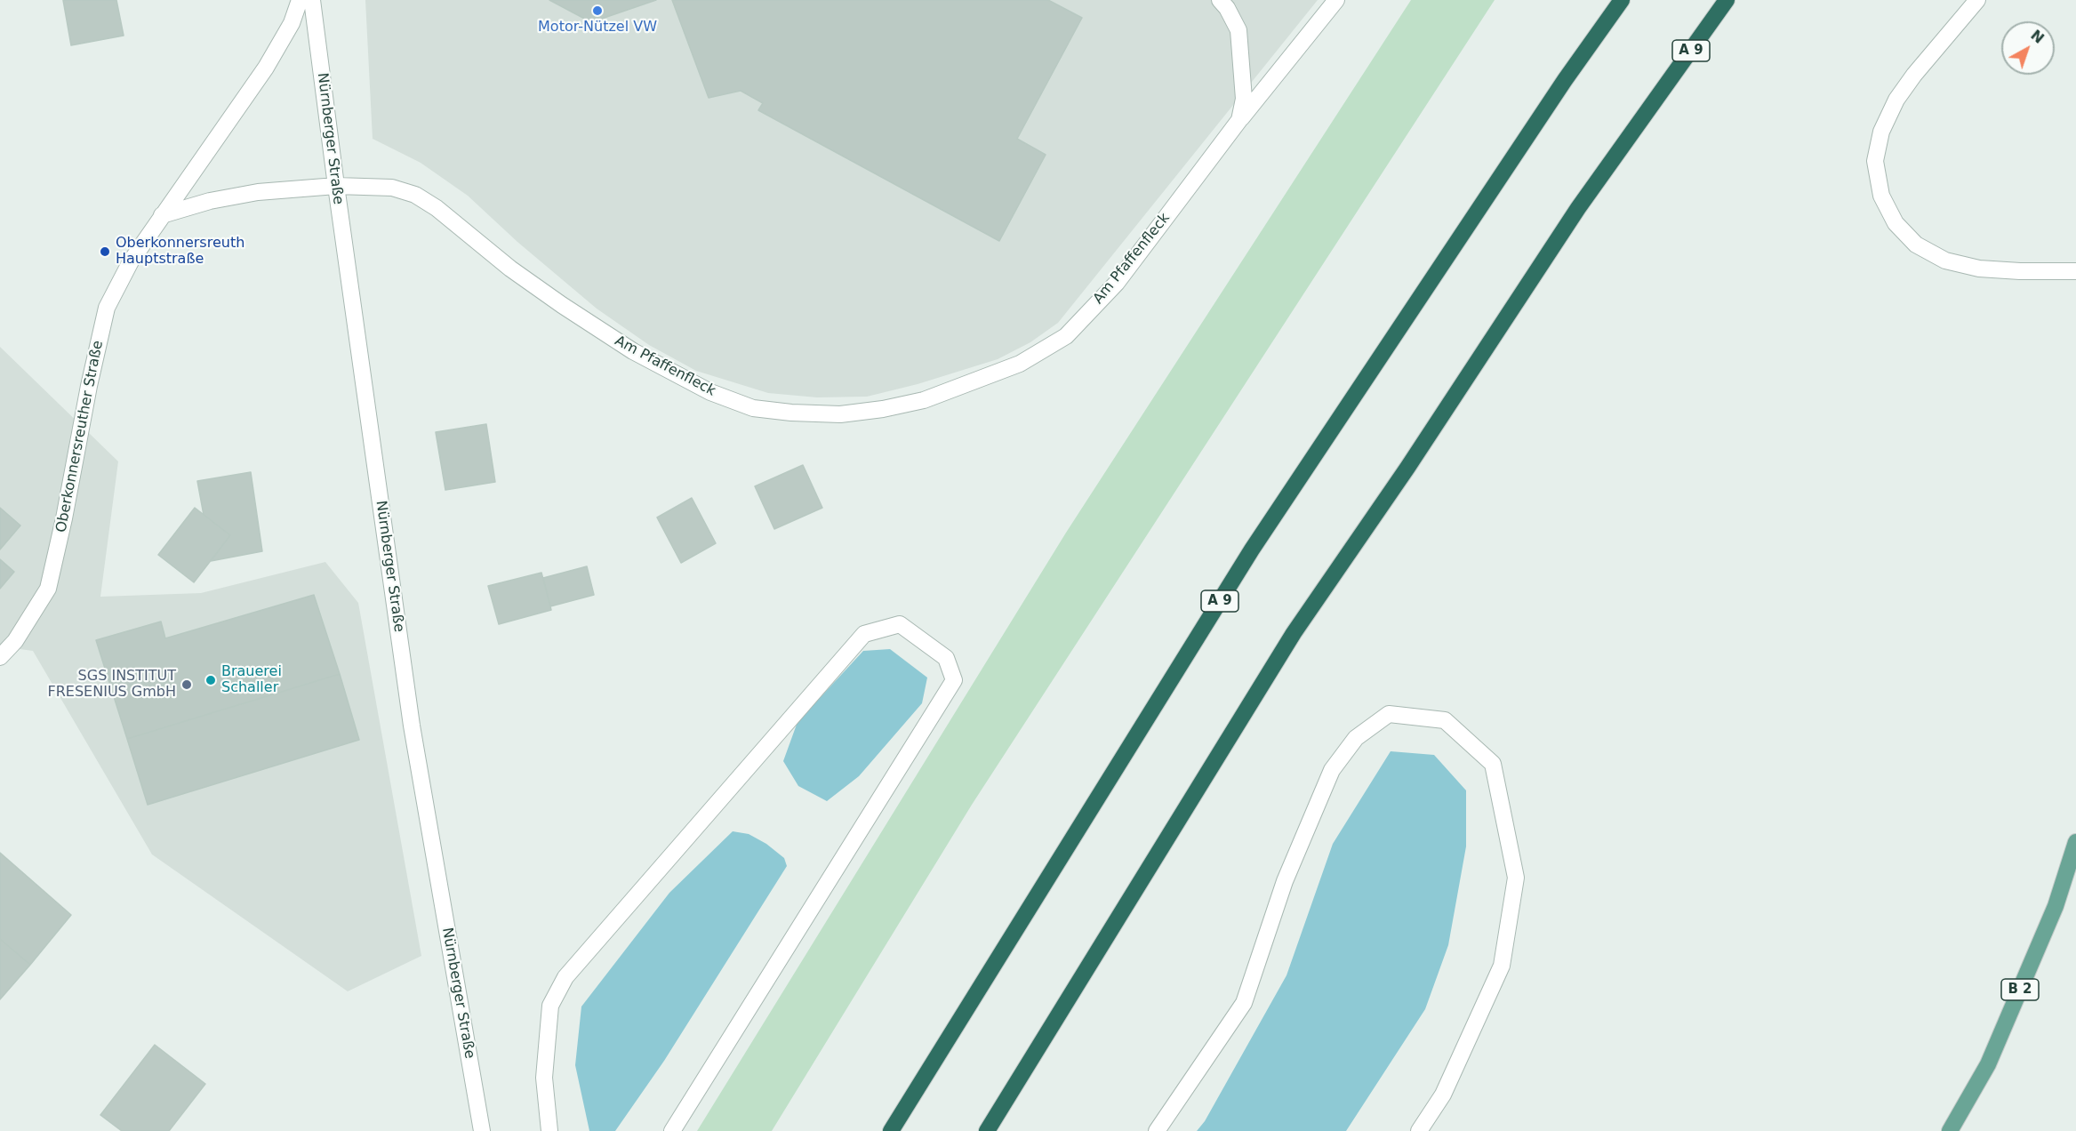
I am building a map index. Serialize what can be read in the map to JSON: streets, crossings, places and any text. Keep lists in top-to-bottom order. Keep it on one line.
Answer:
{"streets":{"highway":["A 9"],"main road":["B 2"],"street":["Nürnberger Straße","Am Pfaffenfleck","Oberkonnersreuther Straße"]},"crossings":[["Nürnberger Straße","Am Pfaffenfleck"]],"places":["Motor-Nützel VW","Oberkonnersreuth Hauptstraße","Brauerei Schaller","SGS INSTITUT FRESENIUS GmbH"],"north":"top right"}
